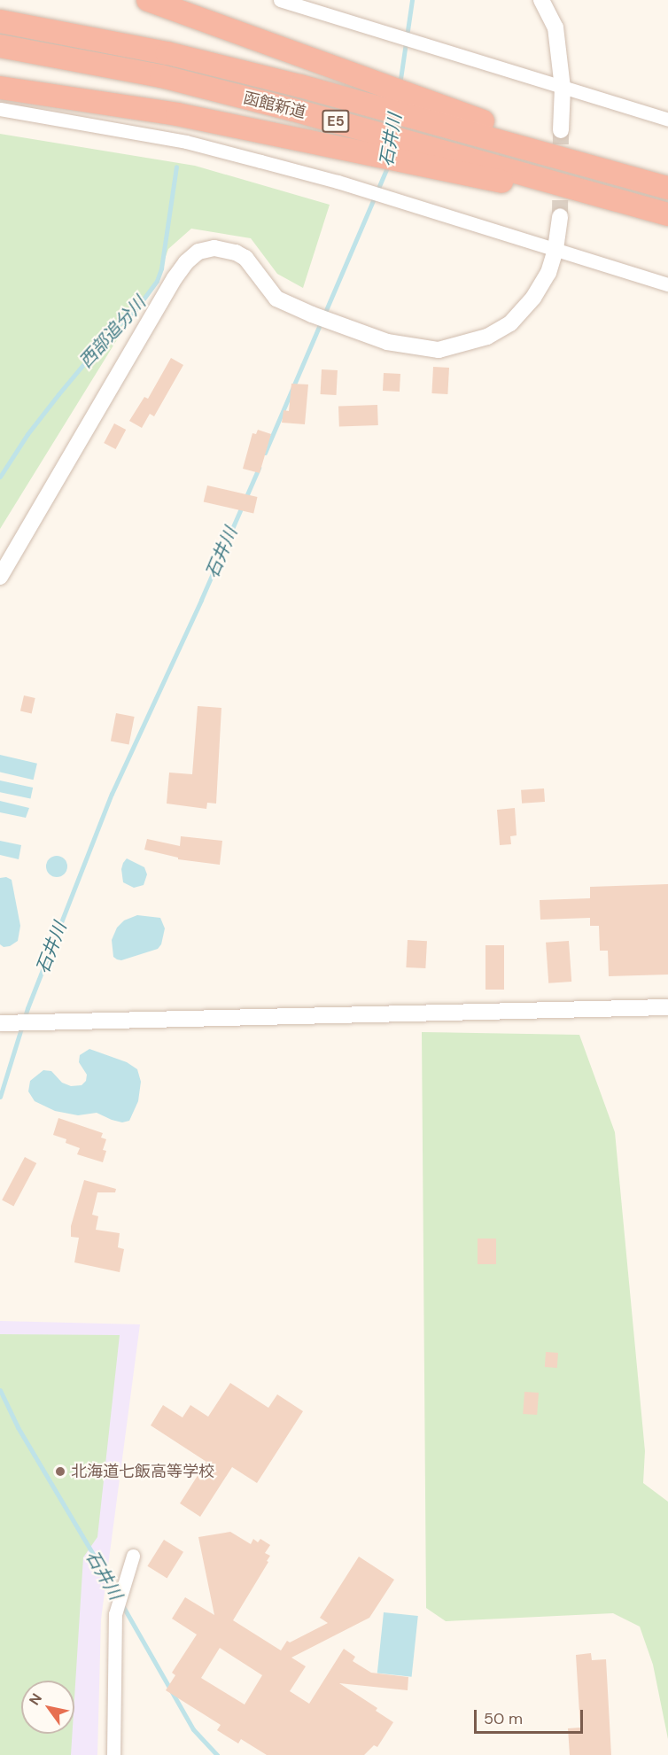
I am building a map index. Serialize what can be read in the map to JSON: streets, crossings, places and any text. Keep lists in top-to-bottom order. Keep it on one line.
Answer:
{"streets":{"highway":["函館新道","E5"]},"water":["石井川","西部追分川"],"places":["北海道七飯高等学校"],"scale_bar":"50 m","north":"top left"}
